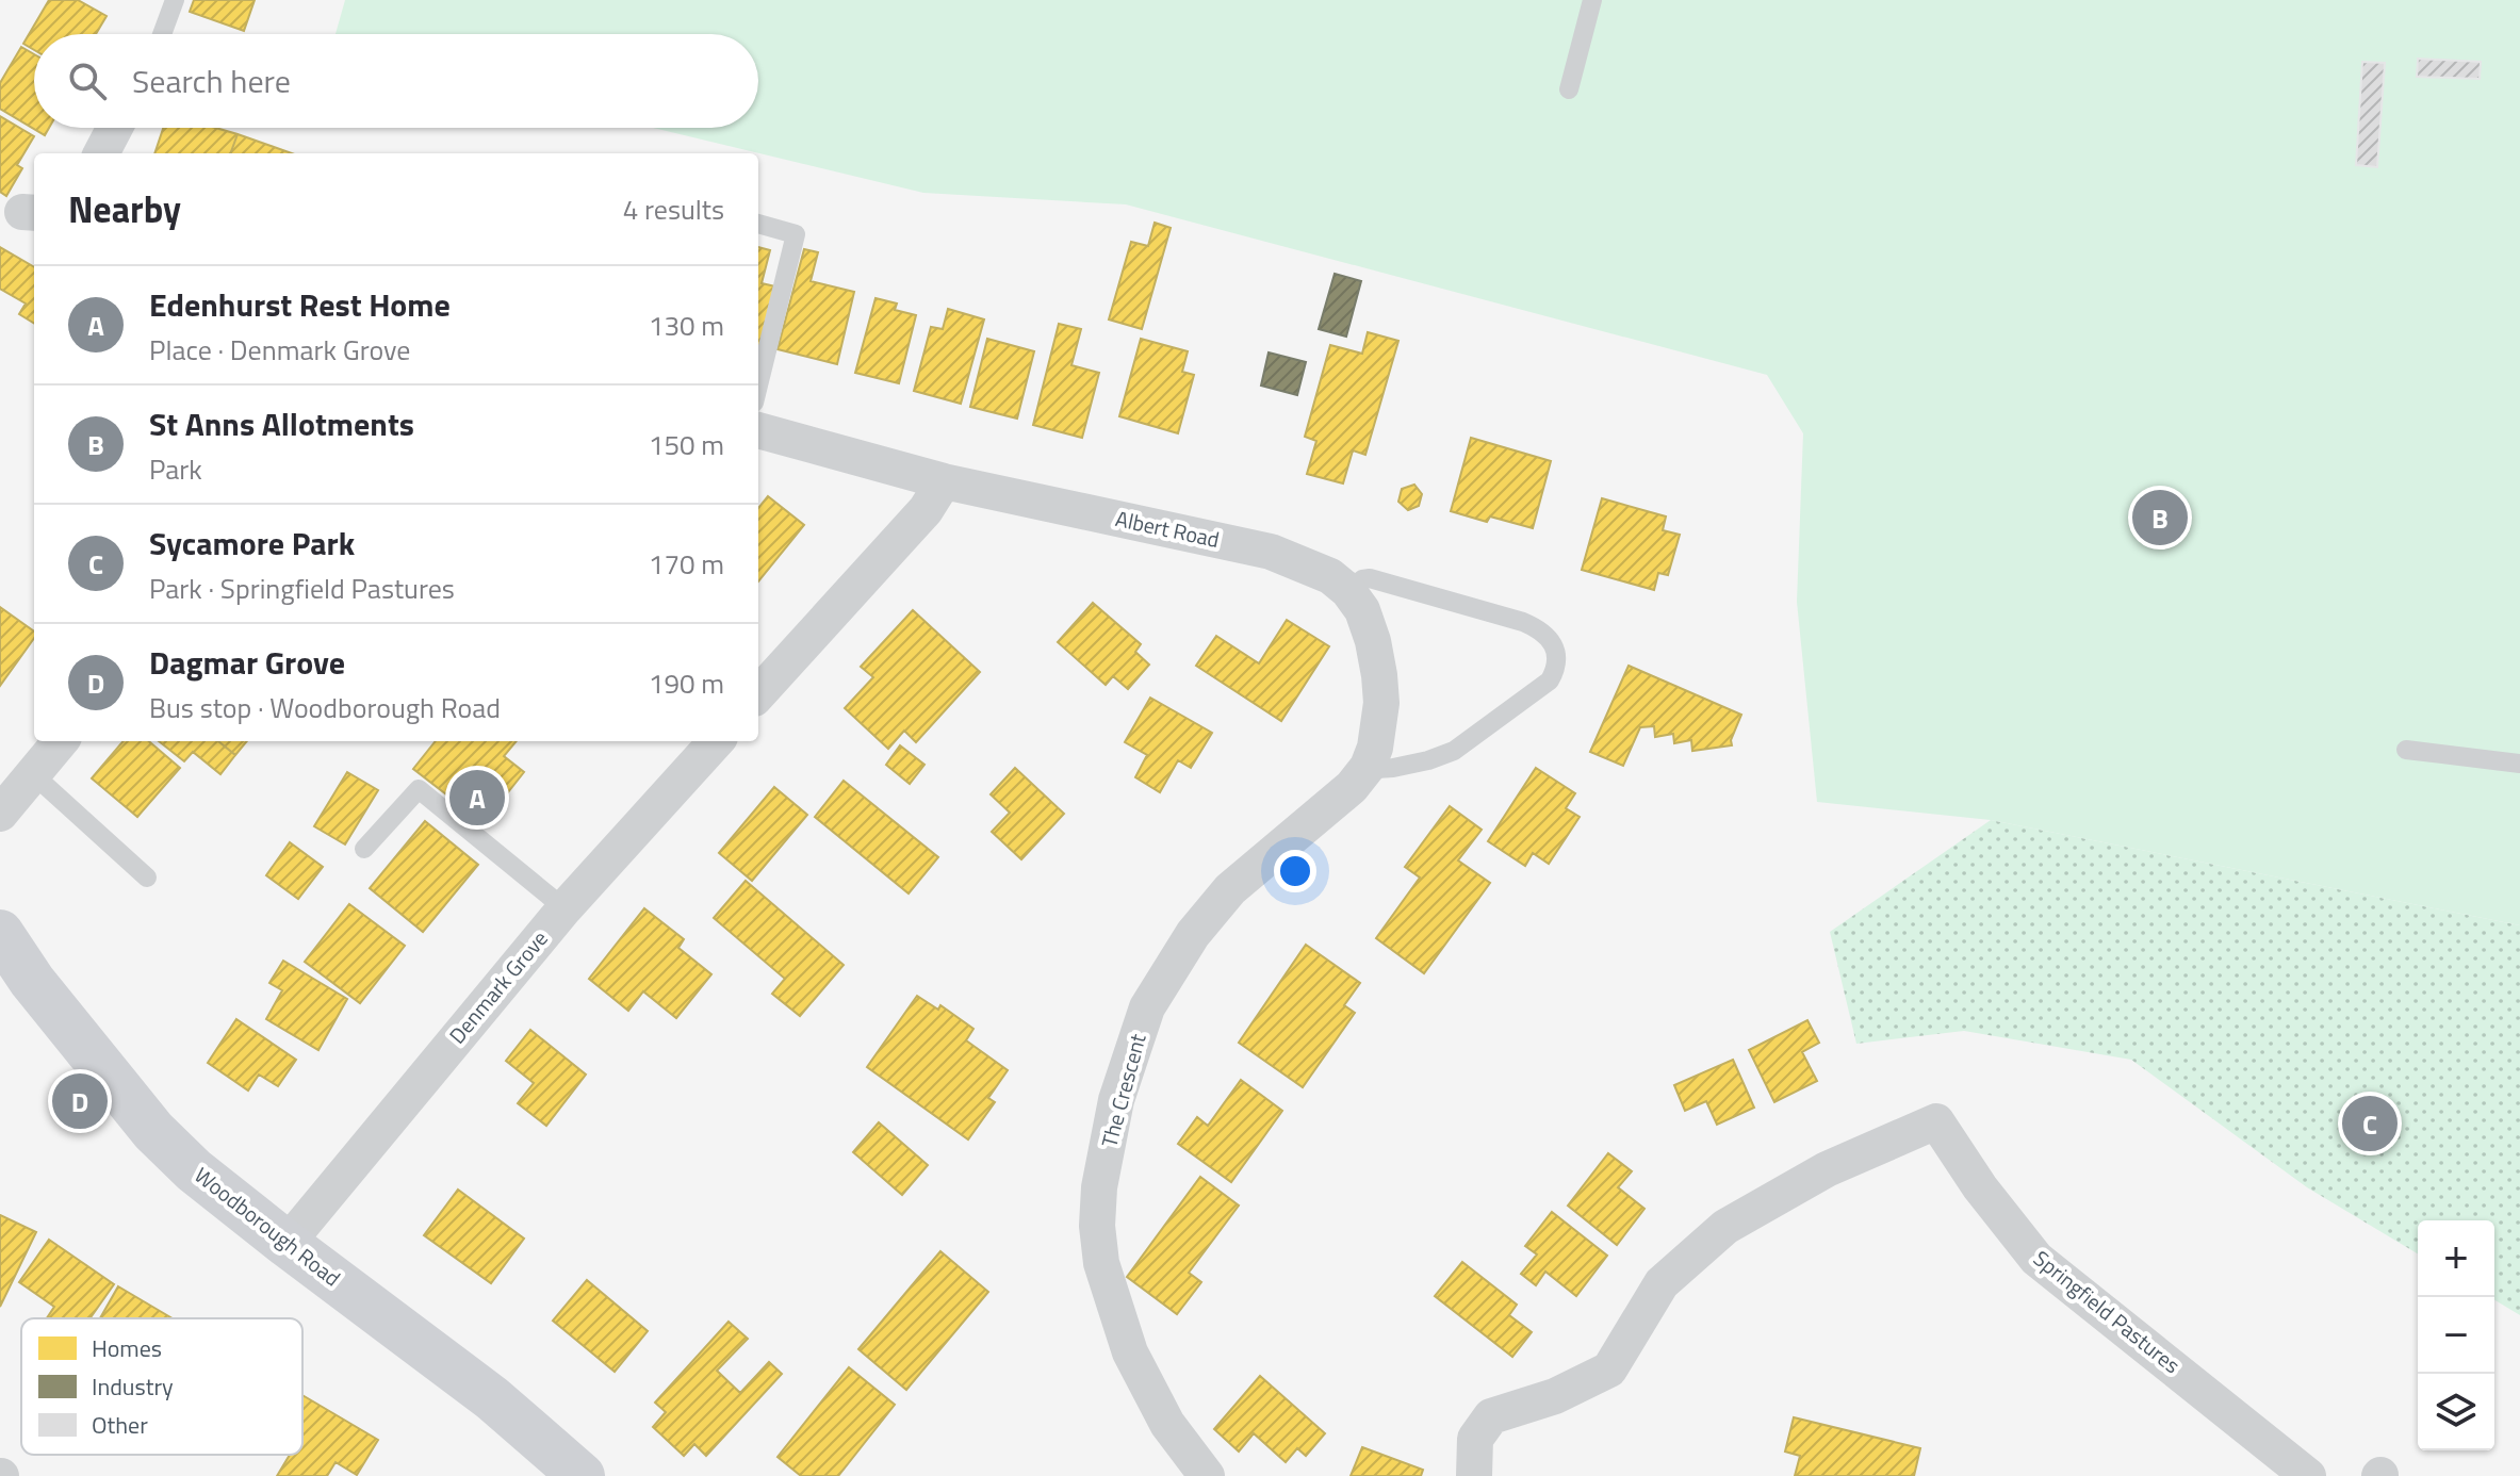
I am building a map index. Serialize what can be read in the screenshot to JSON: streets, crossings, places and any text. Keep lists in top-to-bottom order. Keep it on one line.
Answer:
{"streets":{"main road":["Woodborough Road"],"street":["Albert Road","Denmark Grove","The Crescent","Springfield Pastures"]},"crossings":[["Albert Road","The Crescent"],["Denmark Grove","Woodborough Road"]],"legend":["Homes","Industry","Other"],"page":{"search":"Search here","heading":["Nearby","4 results"],"list":[{"mark":"A","name":"Edenhurst Rest Home","note":"Place · Denmark Grove","value":"130 m"},{"mark":"B","name":"St Anns Allotments","note":"Park","value":"150 m"},{"mark":"C","name":"Sycamore Park","note":"Park · Springfield Pastures","value":"170 m"},{"mark":"D","name":"Dagmar Grove","note":"Bus stop · Woodborough Road","value":"190 m"}],"pins":["B","A","D","C"],"map_buttons":["+","−"]}}
